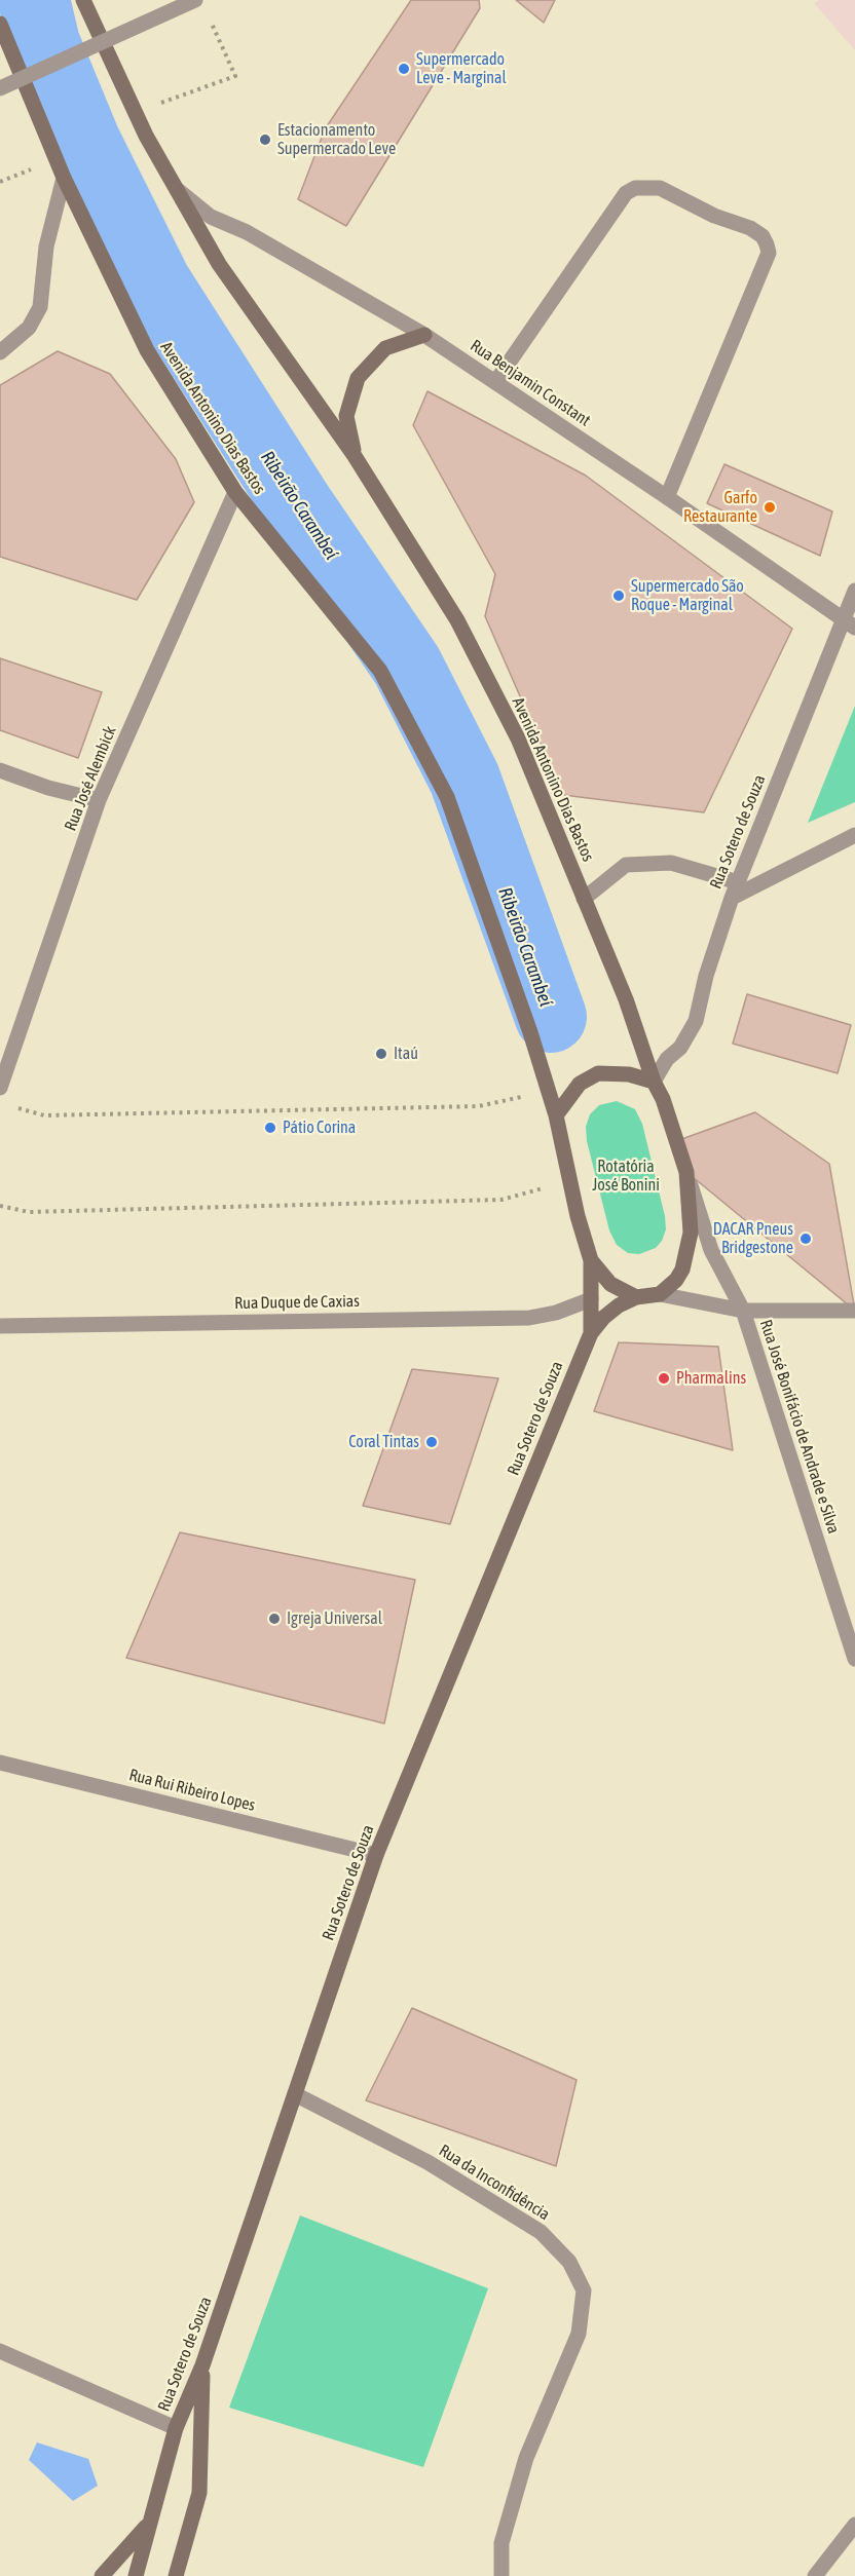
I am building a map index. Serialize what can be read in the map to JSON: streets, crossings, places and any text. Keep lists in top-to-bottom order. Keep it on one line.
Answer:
{"streets":{"main road":["Avenida Antonino Dias Bastos","Rua Sotero de Souza"],"street":["Rua Benjamin Constant","Rua José Alembick","Rua Duque de Caxias","Rua José Bonifácio de Andrade e Silva","Rua Rui Ribeiro Lopes","Rua da Inconfidência"]},"crossings":[["Rua Benjamin Constant","Avenida Antonino Dias Bastos"],["Rua Benjamin Constant","Rua Sotero de Souza"],["Avenida Antonino Dias Bastos","Rua José Alembick"],["Avenida Antonino Dias Bastos","Rua Sotero de Souza"],["Rua Sotero de Souza","Rua Duque de Caxias"],["Rua Sotero de Souza","Rua Rui Ribeiro Lopes"],["Rua Sotero de Souza","Rua da Inconfidência"]],"water":["Ribeirão Carambeí"],"parks":["Rotatória José Bonini"],"places":["Supermercado Leve - Marginal","Estacionamento Supermercado Leve","Garfo Restaurante","Supermercado São Roque - Marginal","Itaú","Pátio Corina","DACAR Pneus Bridgestone","Pharmalins","Coral Tintas","Igreja Universal"]}
